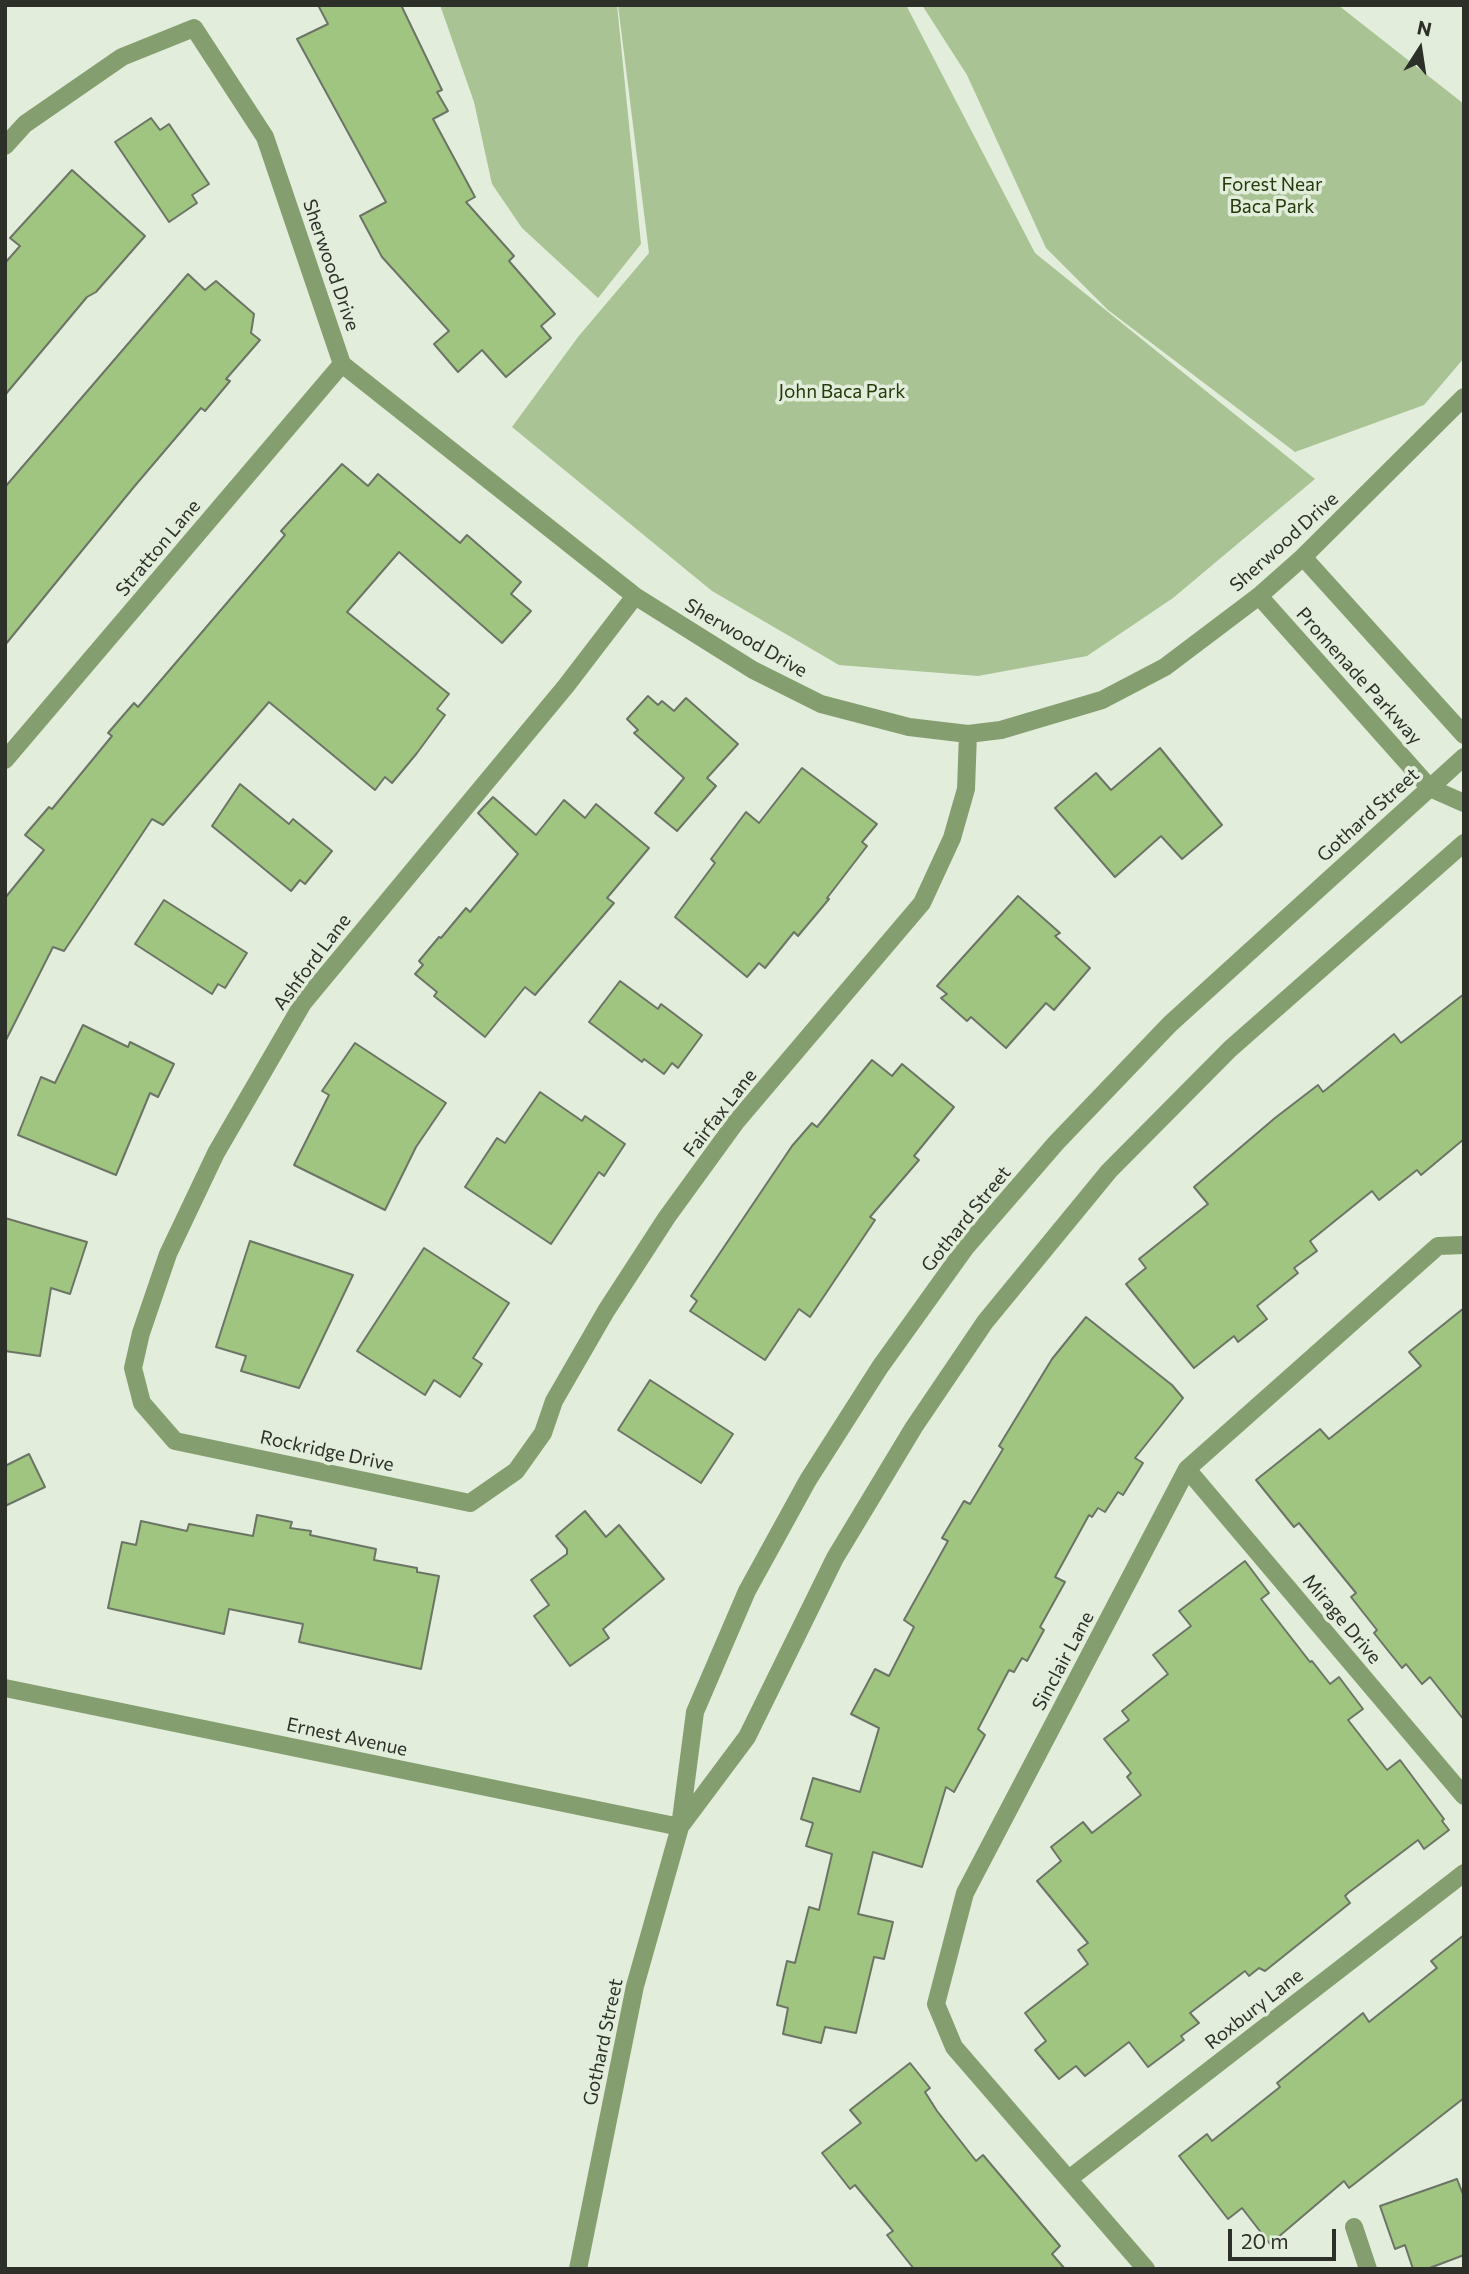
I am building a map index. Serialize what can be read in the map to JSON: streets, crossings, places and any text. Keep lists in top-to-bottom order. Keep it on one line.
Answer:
{"streets":{"street":["Sherwood Drive","Stratton Lane","Promenade Parkway","Gothard Street","Ashford Lane","Fairfax Lane","Rockridge Drive","Mirage Drive","Sinclair Lane","Ernest Avenue","Roxbury Lane"]},"crossings":[["Sherwood Drive","Stratton Lane"],["Sherwood Drive","Promenade Parkway"],["Sherwood Drive","Ashford Lane"],["Sherwood Drive","Fairfax Lane"],["Promenade Parkway","Gothard Street"],["Gothard Street","Ernest Avenue"],["Ashford Lane","Rockridge Drive"],["Fairfax Lane","Rockridge Drive"],["Mirage Drive","Sinclair Lane"],["Sinclair Lane","Roxbury Lane"]],"parks":["Forest Near Baca Park","John Baca Park"],"scale_bar":"20 m","north":"top"}
